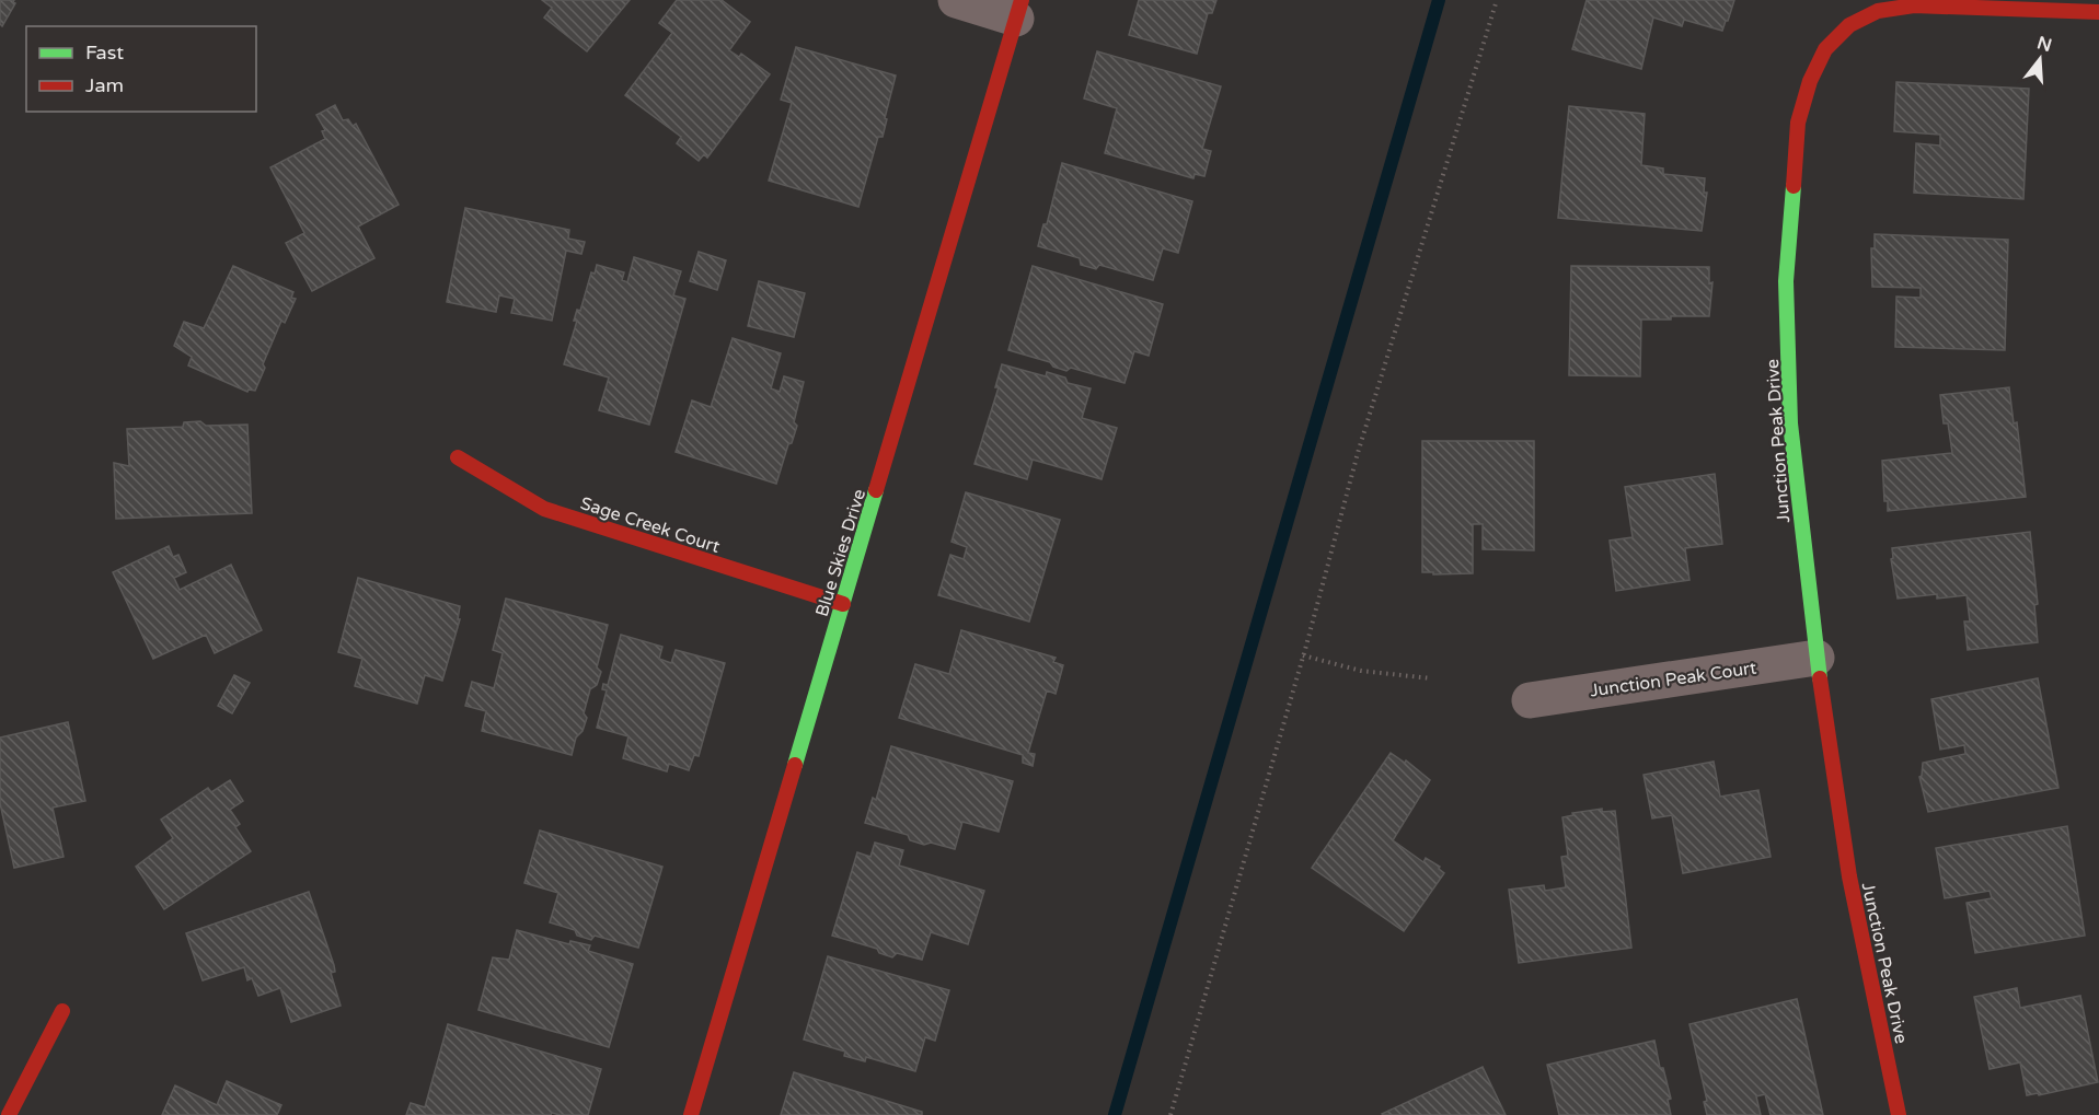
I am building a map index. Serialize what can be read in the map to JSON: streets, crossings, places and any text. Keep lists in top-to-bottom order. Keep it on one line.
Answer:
{"streets":{"street":["Junction Peak Drive","Sage Creek Court","Blue Skies Drive","Junction Peak Court"]},"crossings":[["Junction Peak Drive","Junction Peak Court"],["Sage Creek Court","Blue Skies Drive"]],"legend":["Fast","Jam"],"north":"top"}
